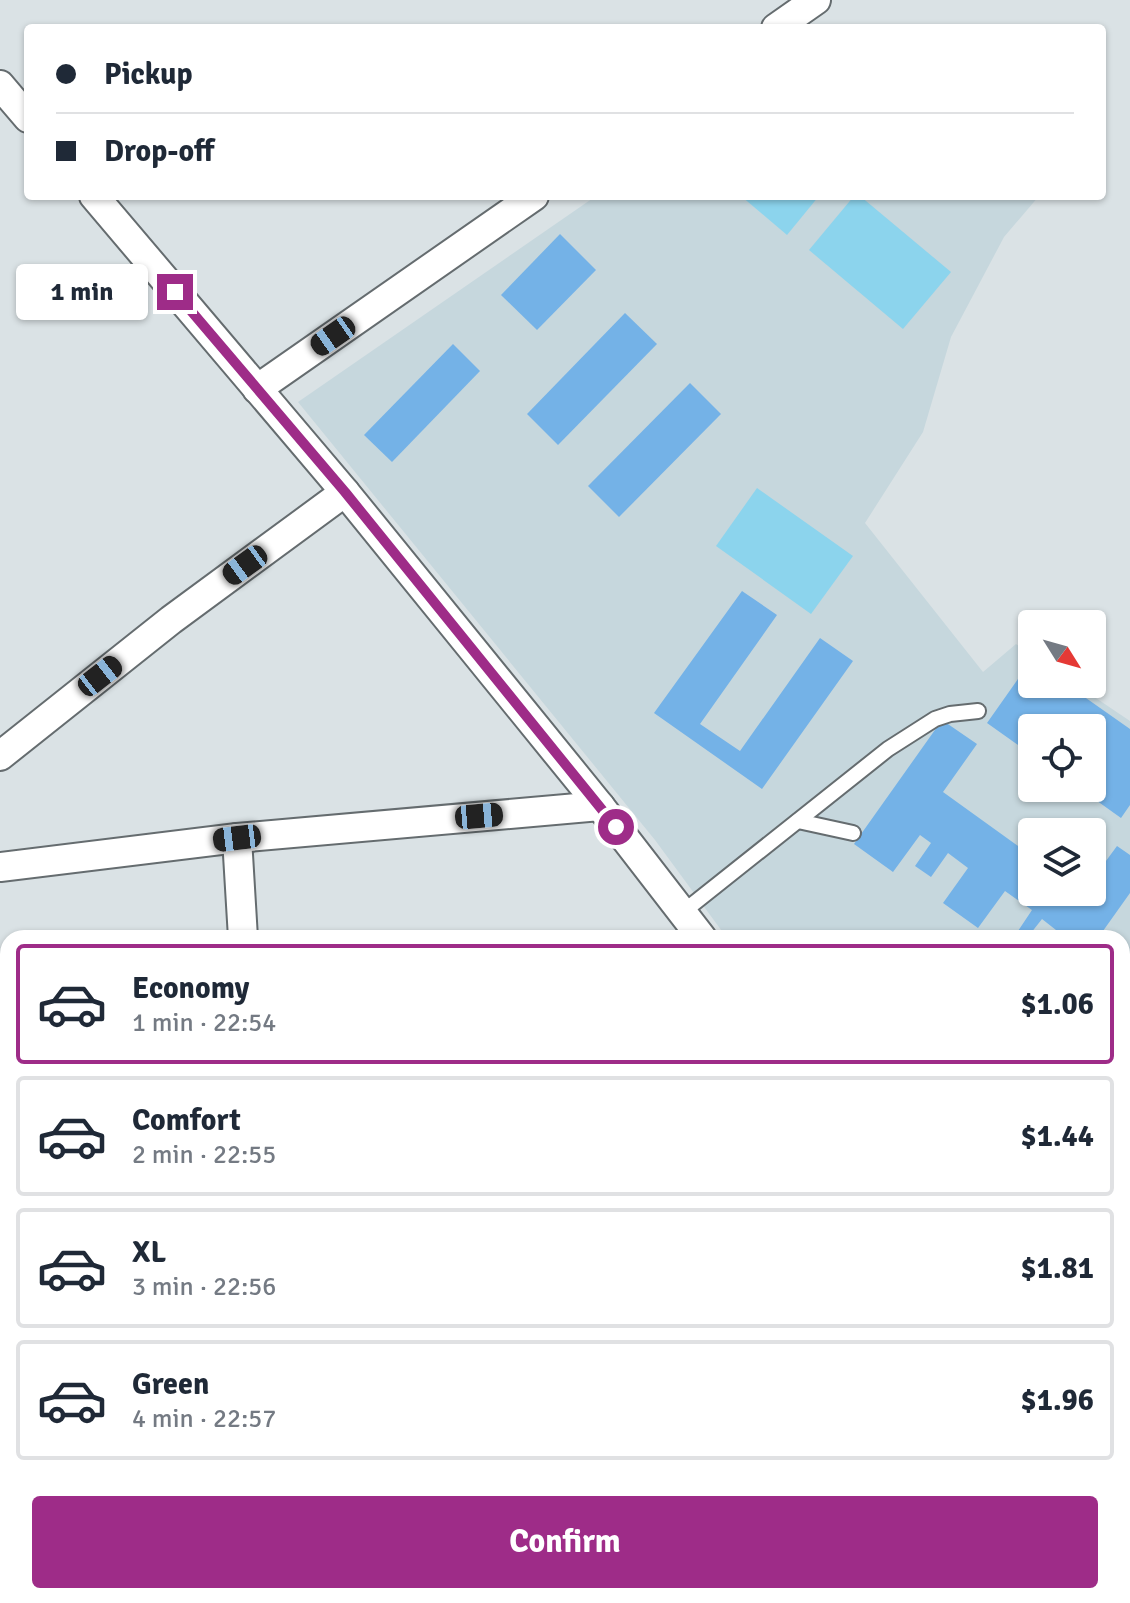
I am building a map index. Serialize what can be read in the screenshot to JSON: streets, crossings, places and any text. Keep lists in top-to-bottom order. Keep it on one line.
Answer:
{"north":"bottom right","page":{"banner":["Pickup","Drop-off"],"bubble":"1 min","list":[{"name":"Economy","note":"1 min · 22:54","value":"$1.06"},{"name":"Comfort","note":"2 min · 22:55","value":"$1.44"},{"name":"XL","note":"3 min · 22:56","value":"$1.81"},{"name":"Green","note":"4 min · 22:57","value":"$1.96"}],"buttons":"Confirm"}}
